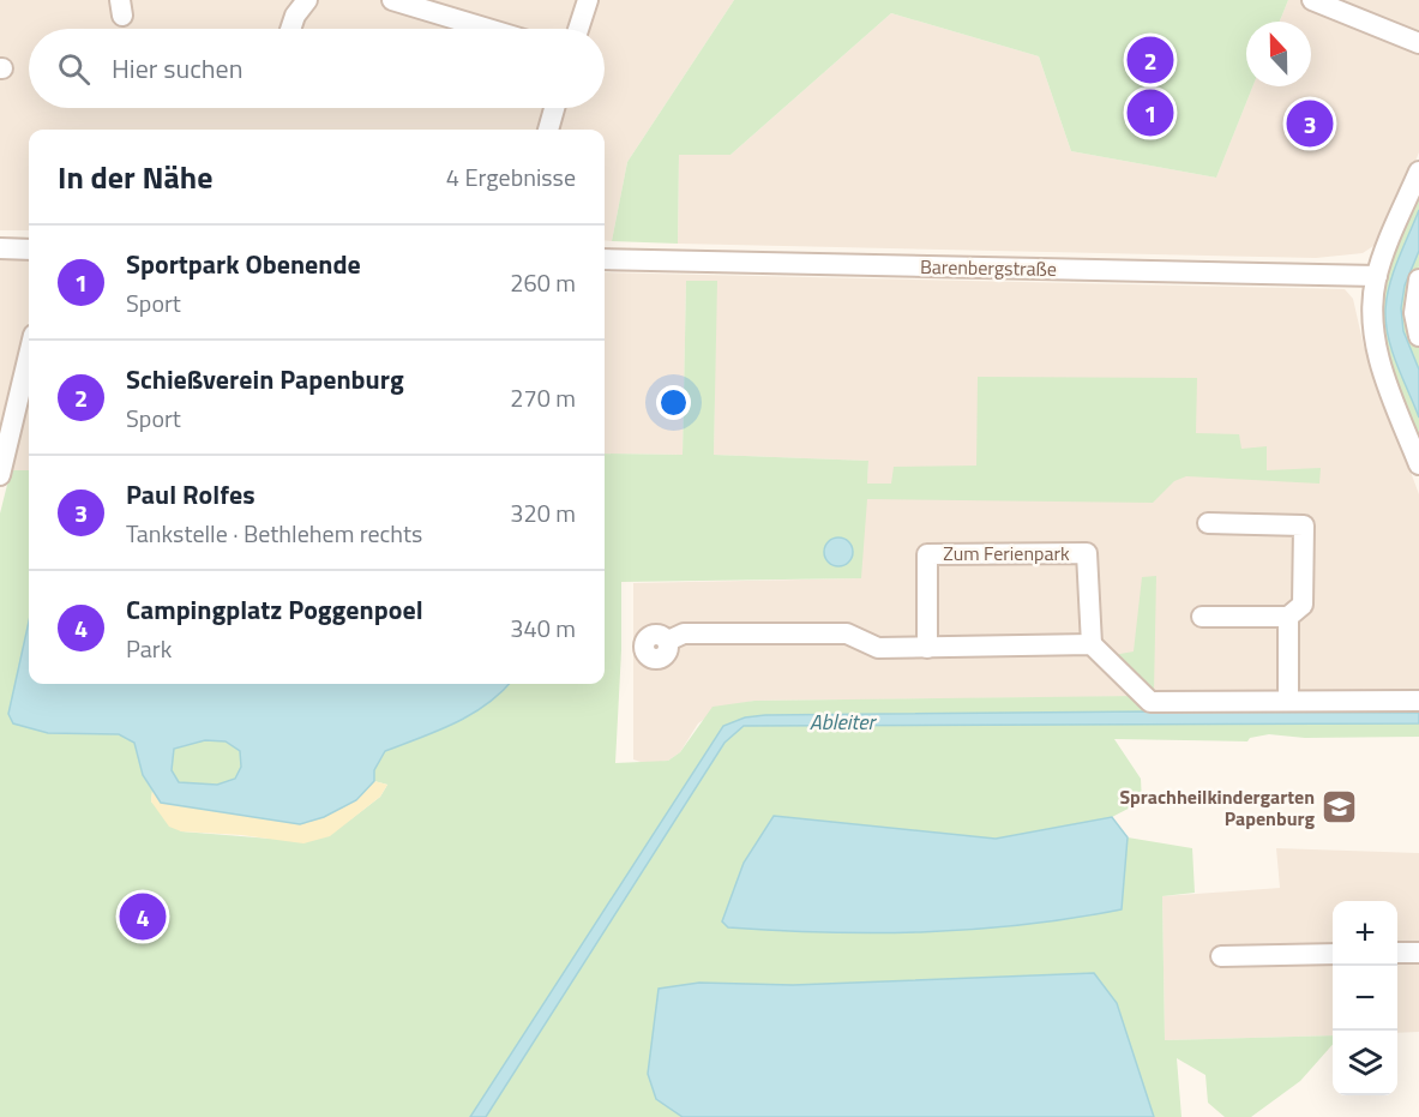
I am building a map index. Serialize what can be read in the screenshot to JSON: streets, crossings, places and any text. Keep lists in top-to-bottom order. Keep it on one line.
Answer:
{"streets":{"street":["Barenbergstraße","Zum Ferienpark"]},"water":["Ableiter"],"places":{"school or university":["Sprachheilkindergarten Papenburg"]},"north":"top","page":{"search":"Hier suchen","pins":["2","1","3","4"],"heading":["In der Nähe","4 Ergebnisse"],"list":[{"mark":"1","name":"Sportpark Obenende","note":"Sport","value":"260 m"},{"mark":"2","name":"Schießverein Papenburg","note":"Sport","value":"270 m"},{"mark":"3","name":"Paul Rolfes","note":"Tankstelle · Bethlehem rechts","value":"320 m"},{"mark":"4","name":"Campingplatz Poggenpoel","note":"Park","value":"340 m"}],"map_buttons":["+","−"]}}
